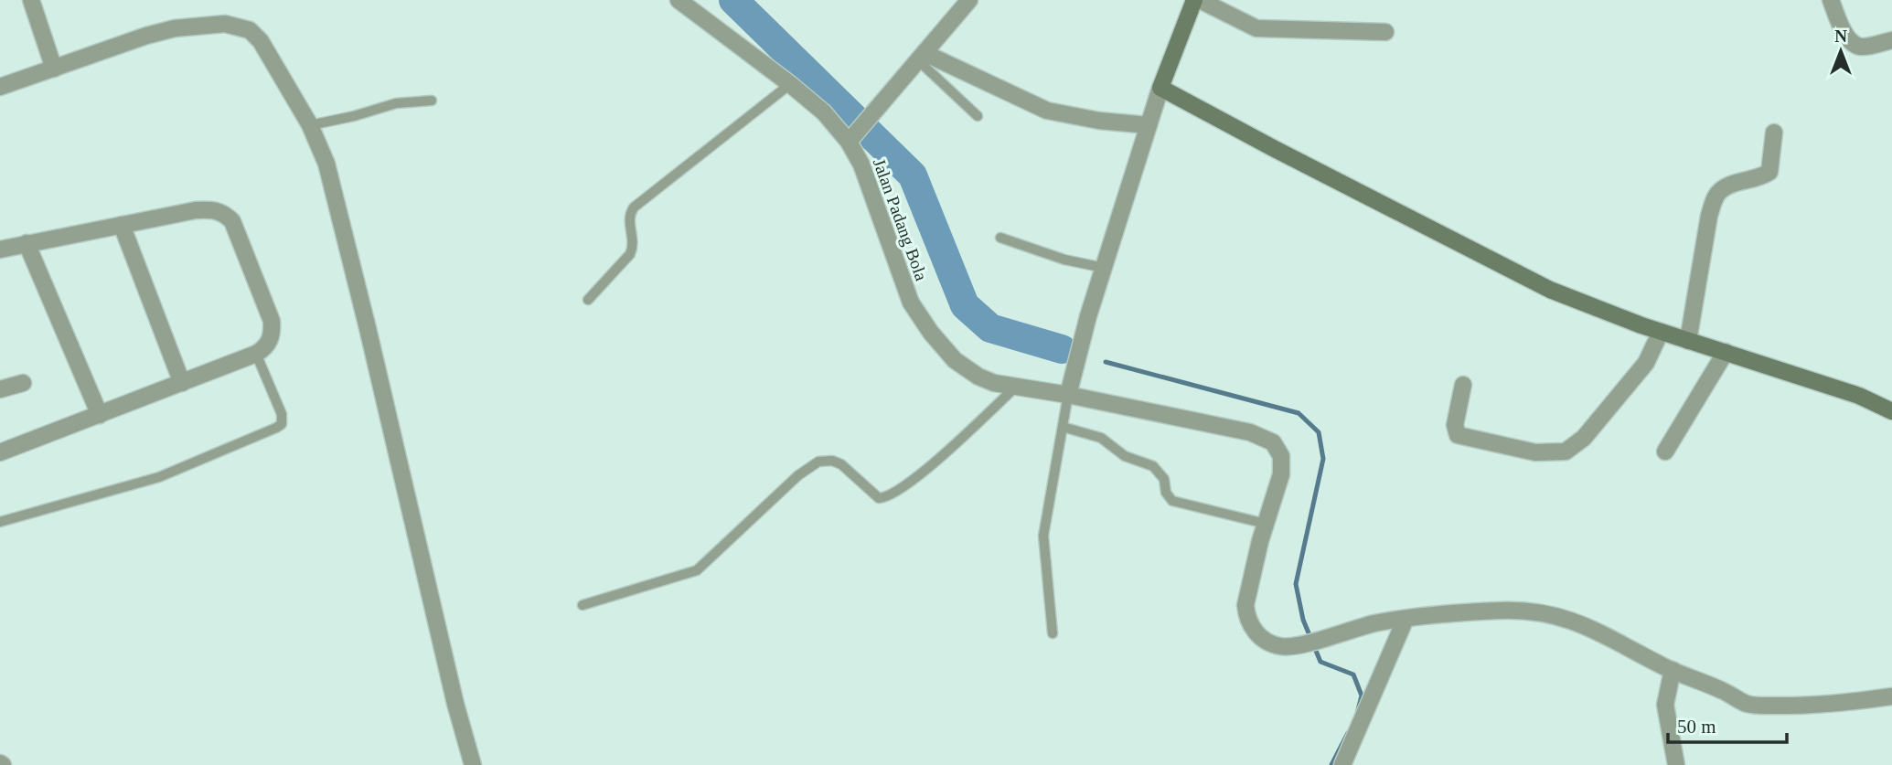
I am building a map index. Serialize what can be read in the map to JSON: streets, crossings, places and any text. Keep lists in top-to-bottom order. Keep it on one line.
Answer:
{"streets":{"street":["Jalan Padang Bola"]},"scale_bar":"50 m","north":"top"}
